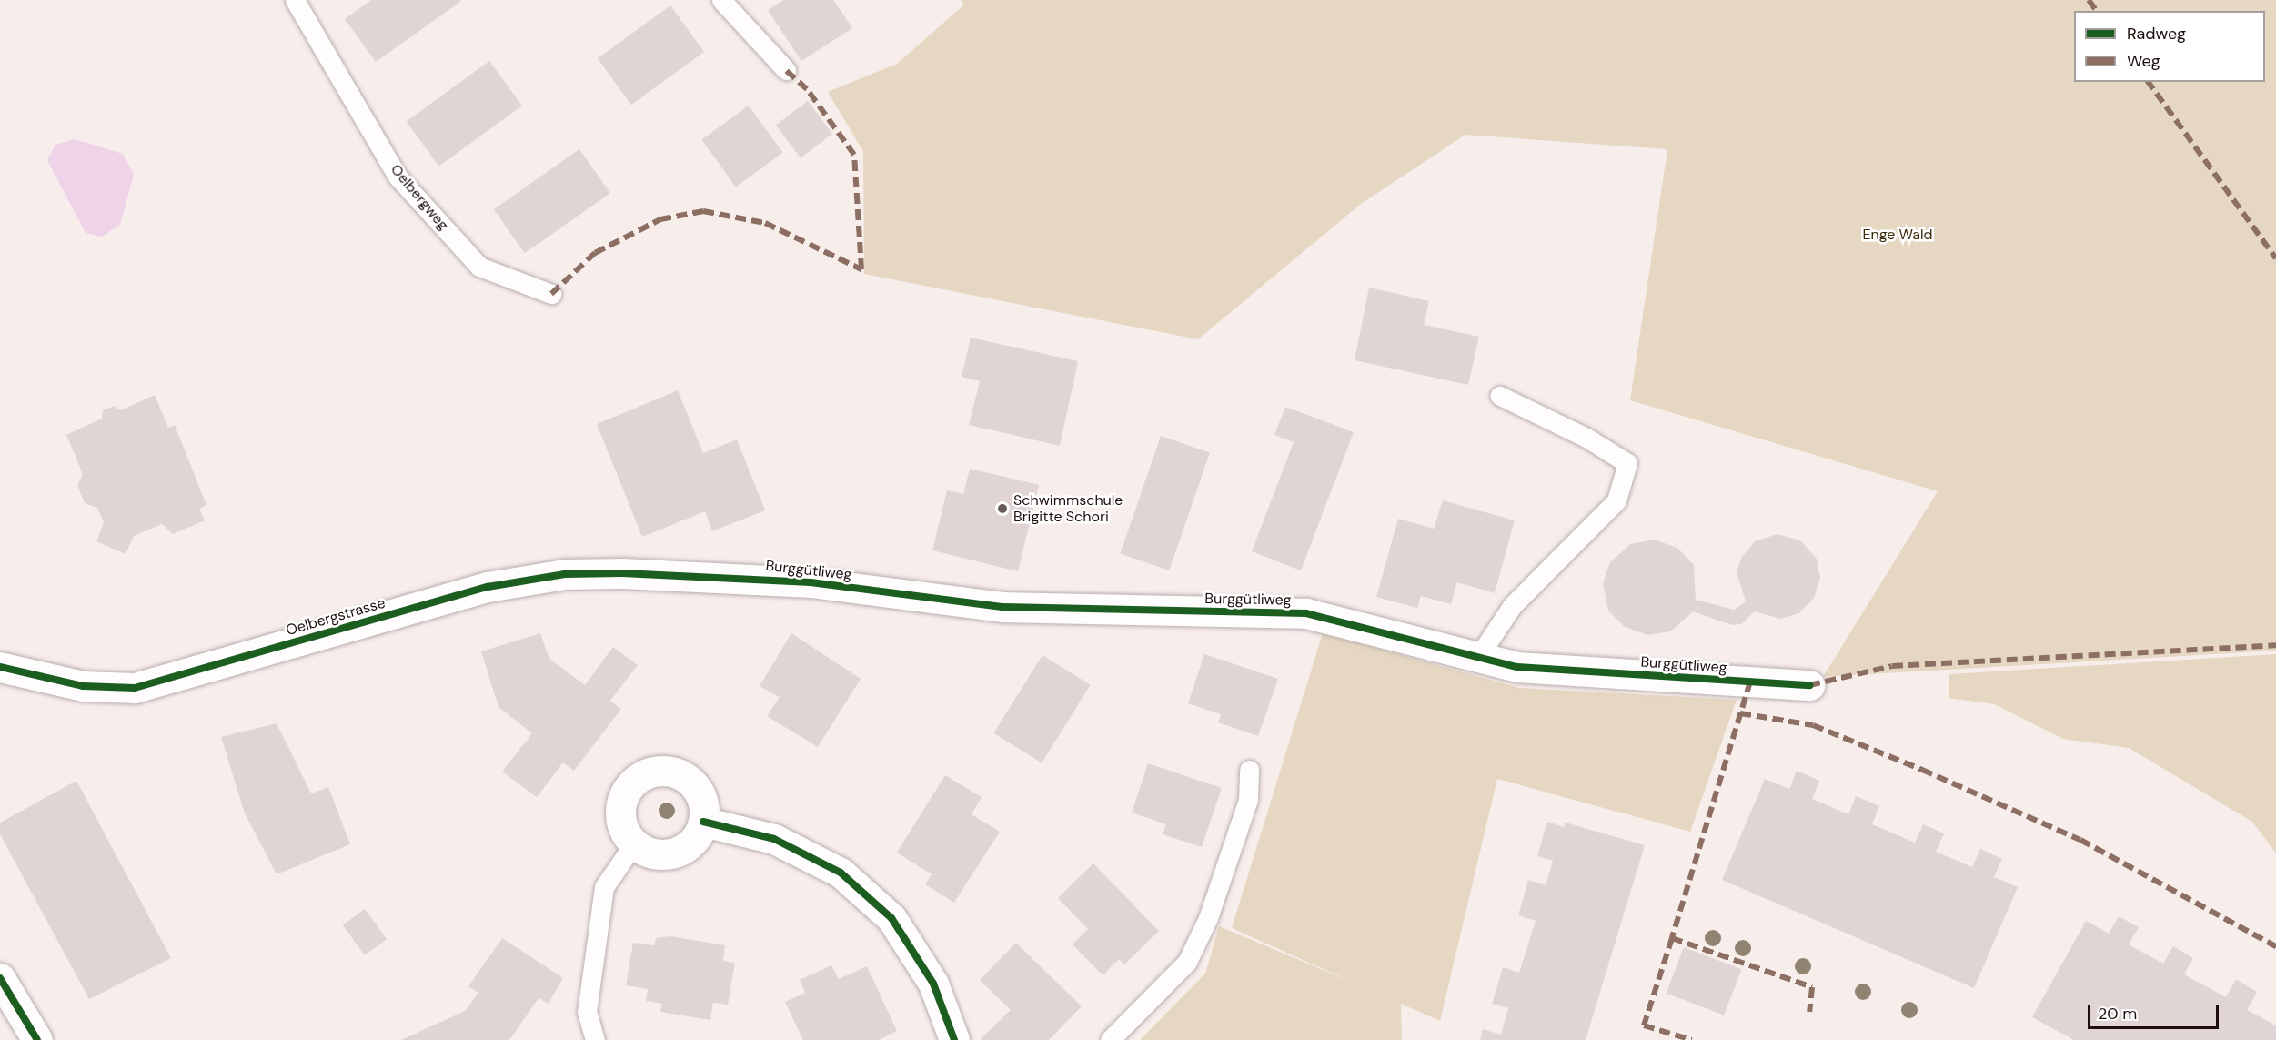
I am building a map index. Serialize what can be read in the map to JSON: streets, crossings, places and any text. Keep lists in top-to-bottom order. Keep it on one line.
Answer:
{"streets":{"street":["Burggütliweg","Oelbergstrasse"],"lane":["Oelbergweg"]},"crossings":[["Burggütliweg","Oelbergstrasse"]],"parks":["Enge Wald"],"places":["Schwimmschule Brigitte Schori"],"legend":["Radweg","Weg"],"scale_bar":"20 m"}
